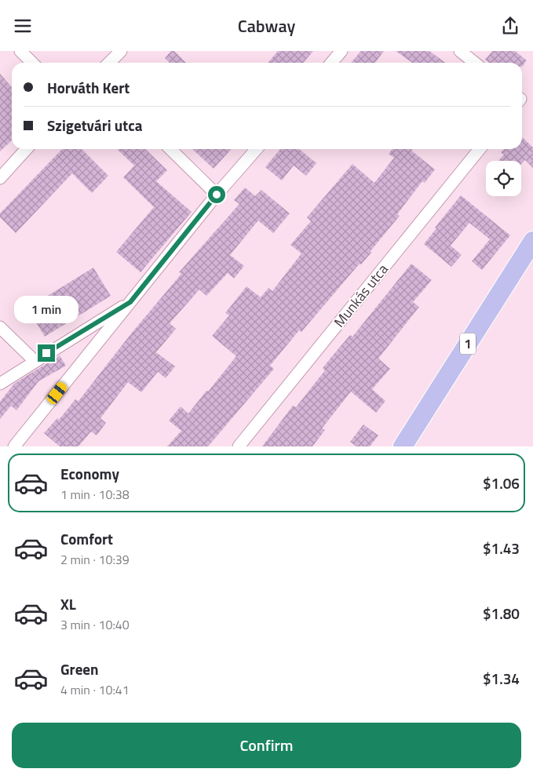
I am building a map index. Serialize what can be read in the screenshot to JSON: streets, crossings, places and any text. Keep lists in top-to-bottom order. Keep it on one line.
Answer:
{"streets":{"main road":["1"],"street":["Munkás utca"]},"page":{"header":"Cabway","banner":["Horváth Kert","Szigetvári utca"],"bubble":"1 min","list":[{"name":"Economy","note":"1 min · 10:38","value":"$1.06"},{"name":"Comfort","note":"2 min · 10:39","value":"$1.43"},{"name":"XL","note":"3 min · 10:40","value":"$1.80"},{"name":"Green","note":"4 min · 10:41","value":"$1.34"}],"buttons":"Confirm"}}
